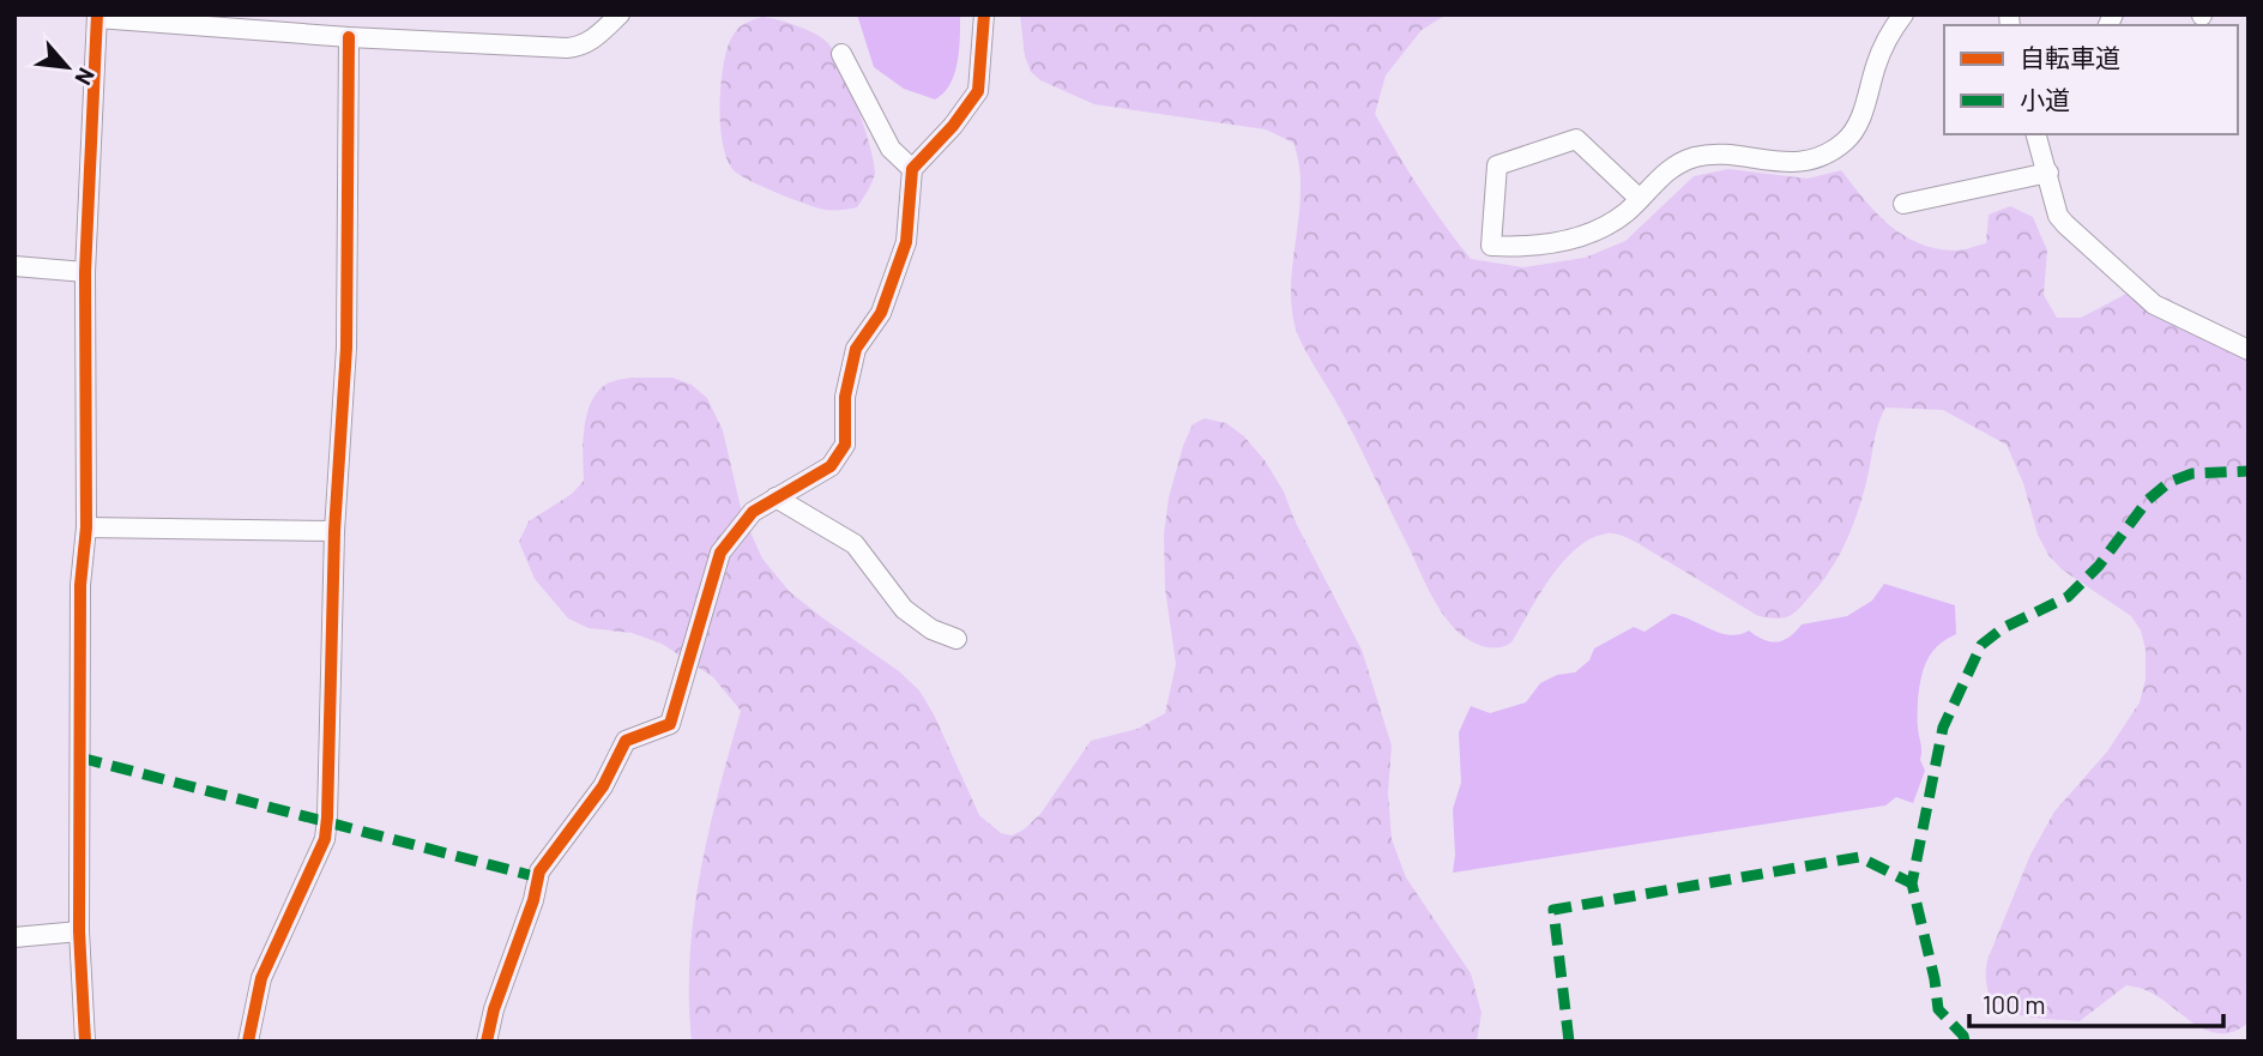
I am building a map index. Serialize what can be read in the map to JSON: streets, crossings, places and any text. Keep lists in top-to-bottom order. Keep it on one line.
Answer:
{"legend":["自転車道","小道"],"scale_bar":"100 m","north":"bottom right"}
